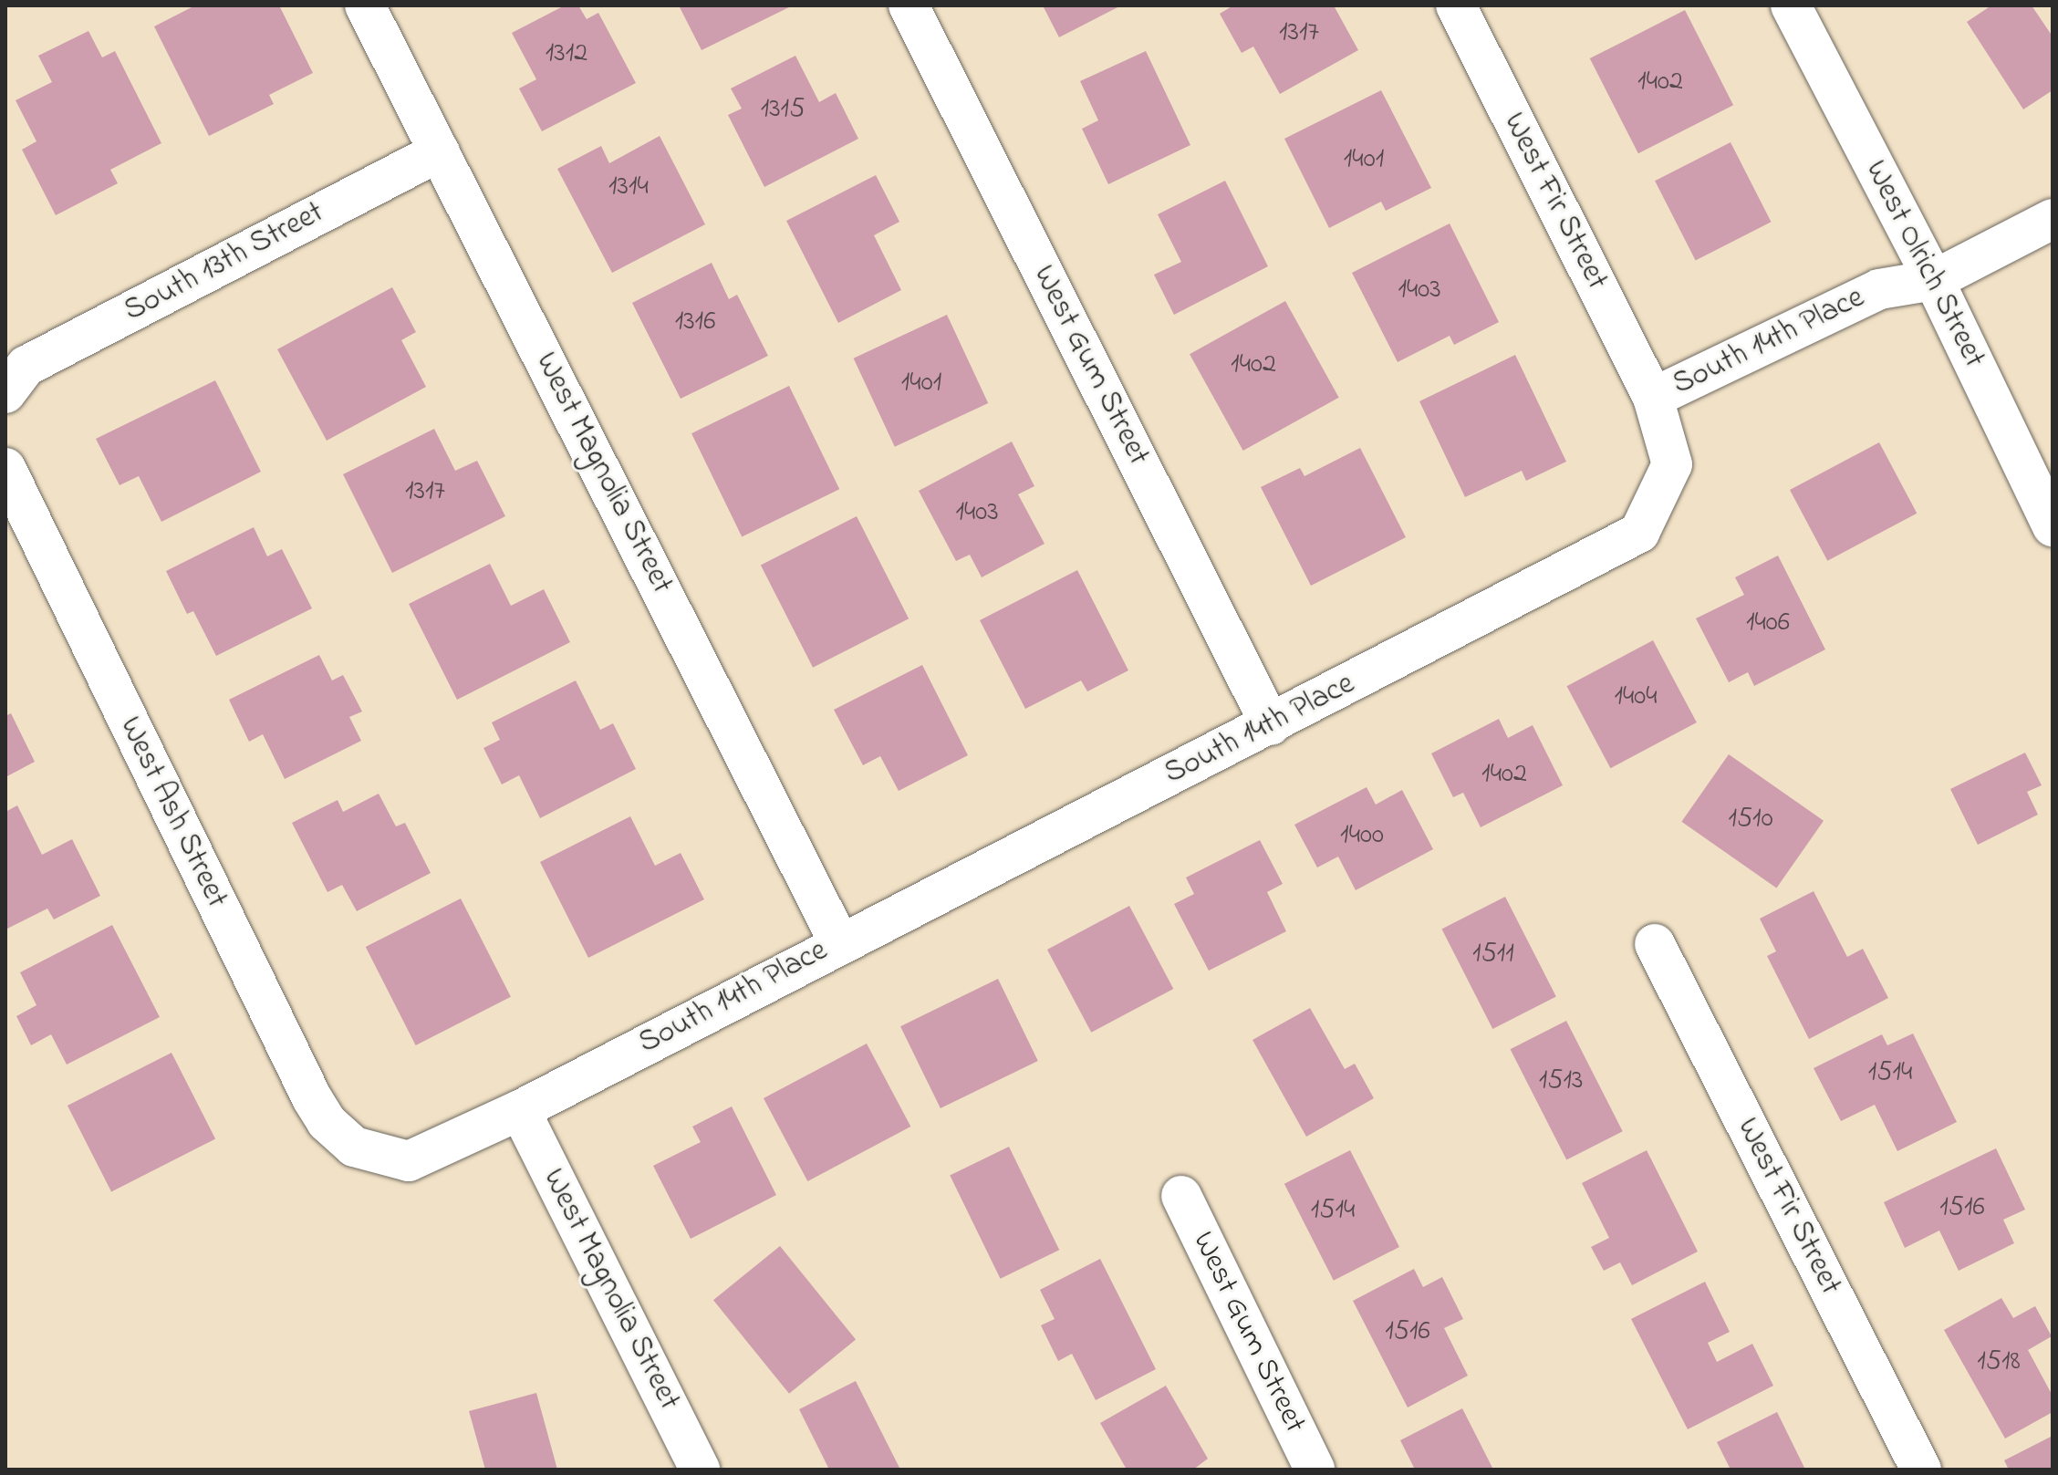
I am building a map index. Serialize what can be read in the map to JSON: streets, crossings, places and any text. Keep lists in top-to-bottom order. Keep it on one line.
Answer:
{"streets":{"street":["West Fir Street","South 13th Street","West Olrich Street","South 14th Place","West Gum Street","West Magnolia Street","West Ash Street"]},"crossings":[["West Fir Street","South 14th Place"],["South 13th Street","West Magnolia Street"],["West Olrich Street","South 14th Place"],["South 14th Place","West Gum Street"],["South 14th Place","West Magnolia Street"],["South 14th Place","West Ash Street"]],"house_numbers":["1317","1312","1402","1315","1401","1314","1403","1316","1402","1401","1317","1403","1406","1404","1402","1510","1400","1511","1514","1513","1516","1514","1516","1518"]}
